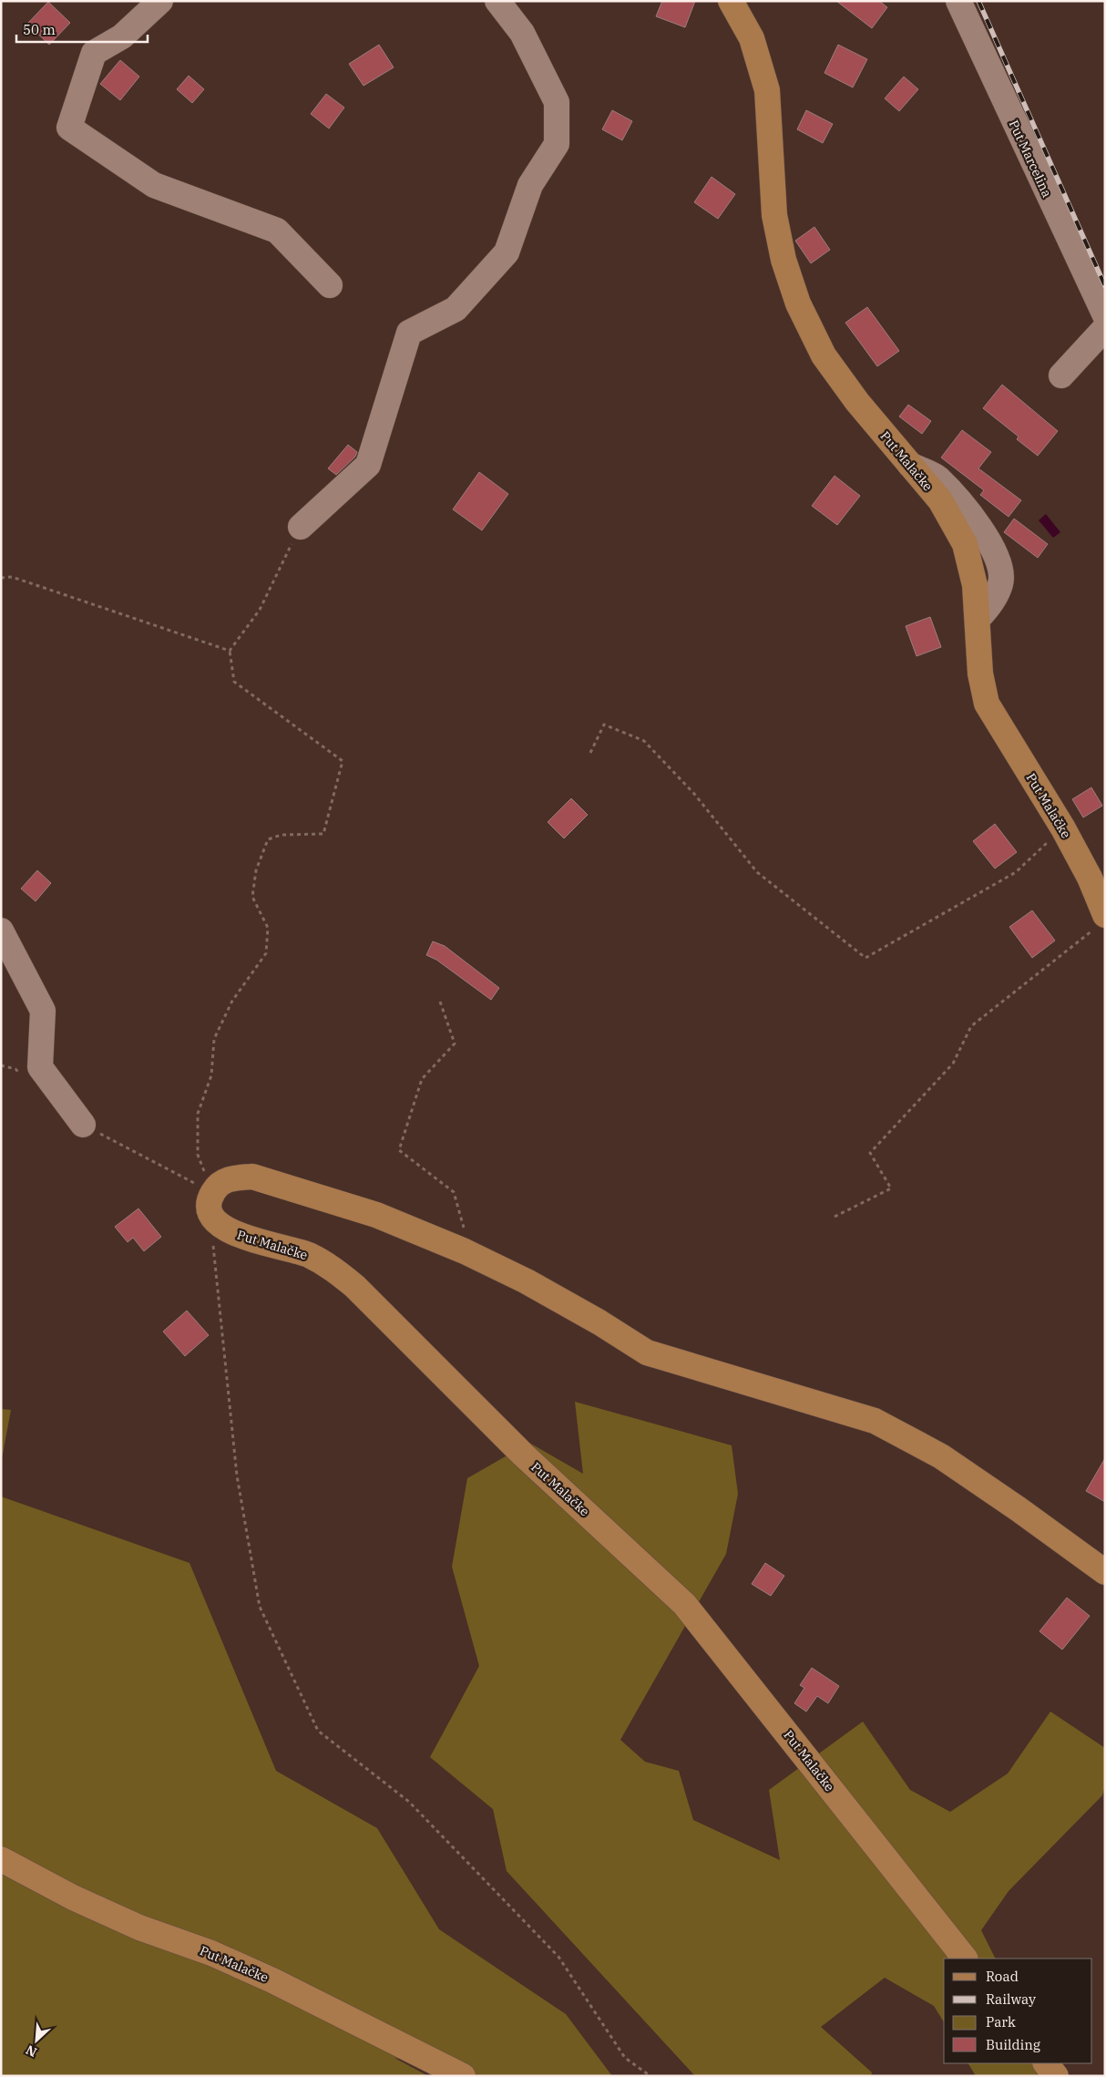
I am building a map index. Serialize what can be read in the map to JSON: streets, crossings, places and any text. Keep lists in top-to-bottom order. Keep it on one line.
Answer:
{"streets":{"main road":["Put Malačke"],"street":["Put Marcelina"]},"legend":["Road","Railway","Park","Building"],"scale_bar":"50 m","north":"bottom left"}
